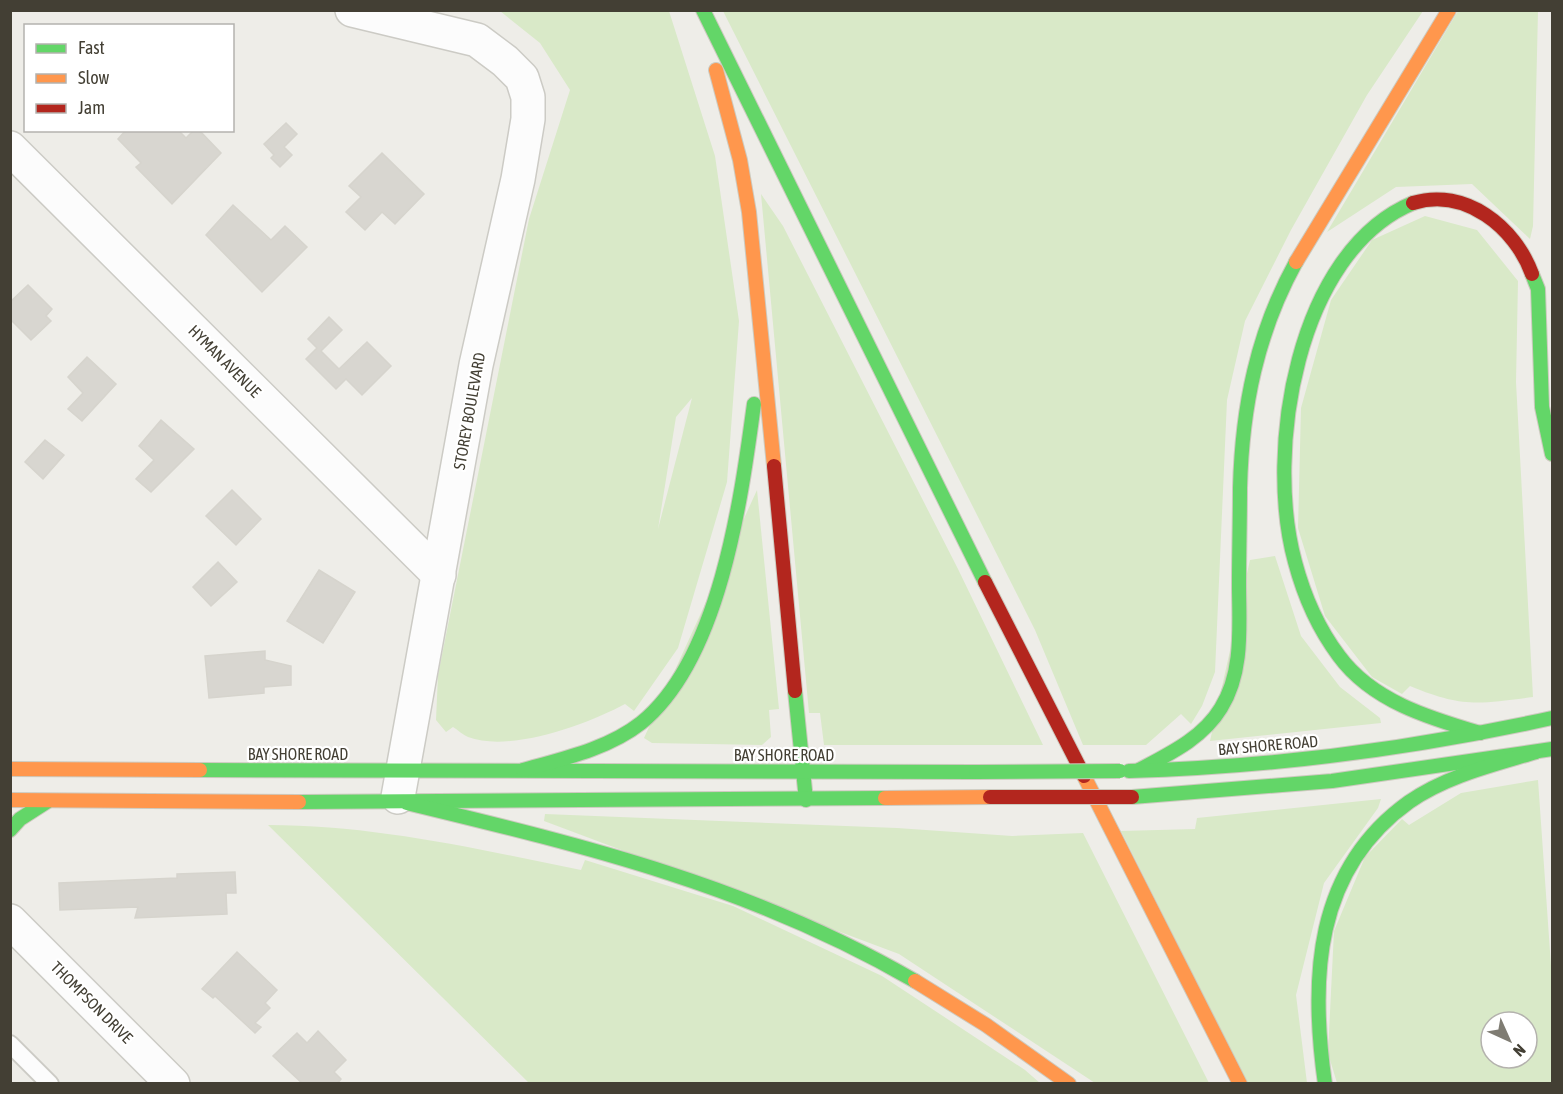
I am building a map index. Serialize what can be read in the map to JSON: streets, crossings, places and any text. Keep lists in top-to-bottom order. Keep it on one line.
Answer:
{"streets":{"main road":["BAY SHORE ROAD"],"street":["HYMAN AVENUE","STOREY BOULEVARD","THOMPSON DRIVE"]},"crossings":[["HYMAN AVENUE","STOREY BOULEVARD"],["STOREY BOULEVARD","BAY SHORE ROAD"]],"legend":["Fast","Slow","Jam"],"north":"bottom right"}
